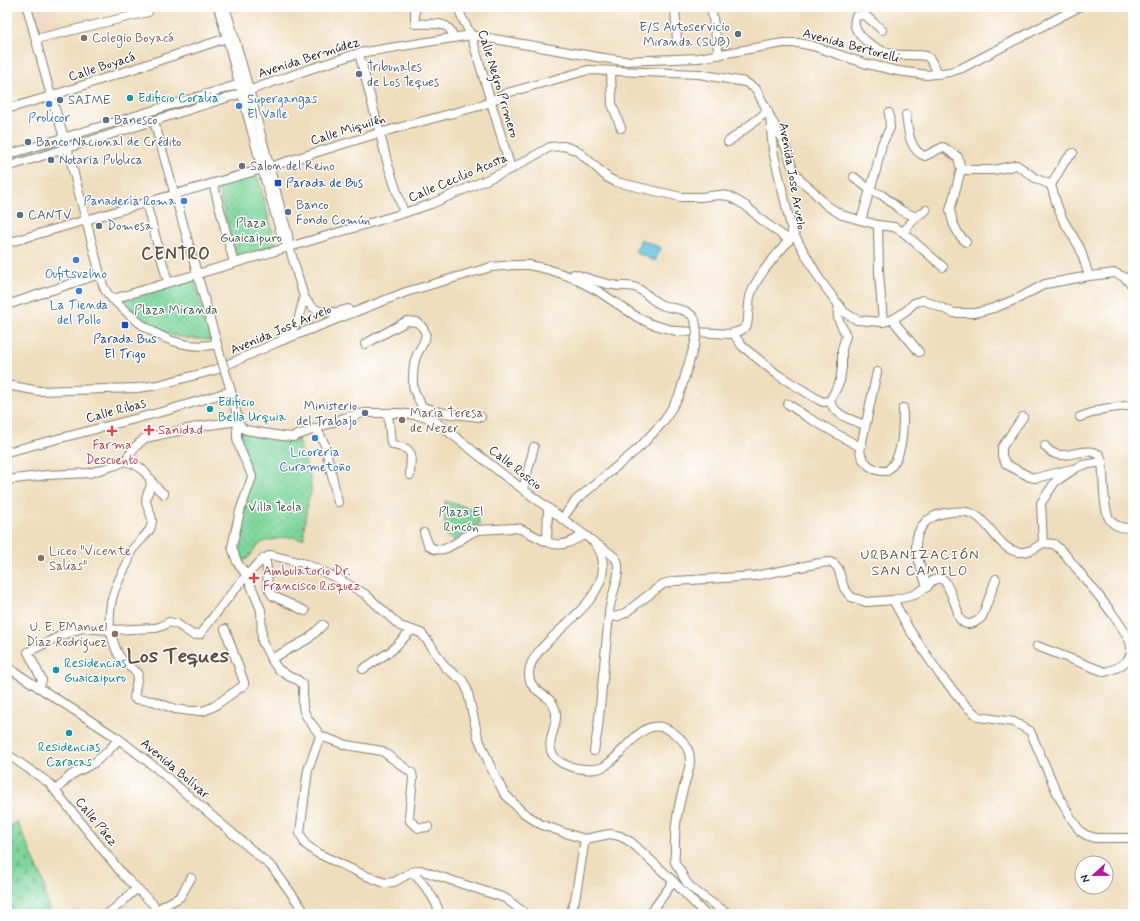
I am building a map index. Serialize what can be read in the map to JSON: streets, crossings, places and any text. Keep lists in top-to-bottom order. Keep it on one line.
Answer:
{"streets":{"street":["Avenida Bertorelli","Avenida Bermúdez","Calle Boyacá","Calle Negro Primero","Calle Miquilén","Avenida Jose Arvelo","Calle Cecilio Acosta","Avenida José Arvelo","Calle Ribas","Calle Roscio","Avenida Bolívar","Calle Páez"]},"crossings":[["Avenida Bertorelli","Avenida Bermúdez"],["Avenida Bermúdez","Calle Negro Primero"],["Calle Negro Primero","Calle Miquilén"],["Calle Negro Primero","Calle Cecilio Acosta"],["Calle Miquilén","Avenida Jose Arvelo"],["Avenida Jose Arvelo","Calle Cecilio Acosta"],["Avenida José Arvelo","Calle Roscio"]],"districts":["CENTRO","URBANIZACIÓN SAN CAMILO","Los Teques"],"parks":["Plaza Guaicaipuro","Plaza Miranda","Villa Teola","Plaza El Rincón"],"places":{"other":["E/S Autoservicio Miranda (SUB)","Colegio Boyacá","Tribunales de Los Teques","Edificio Coralia","SAIME","Prolicor","Supergangas El Valle","Banesco","Banco Nacional de Crédito","Notaria Publica","Salon del Reino","Panadería Roma","Banco Fondo Común","CANTV","Domesa","Oufitsvzlno","La Tienda del Pollo","Edificio Bella Urquia","Ministerio del Trabajo","María Teresa de Nezer","Licorería Curametoño","Liceo \"Vicente Salias\"","U. E. EManuel Díaz Rodriguez","Residencias Guaicaipuro","Residencias Caracas"],"transit":["Parada de Bus","Parada Bus El Trigo"],"health":["Sanidad","Farma Descuento","Ambulatorio Dr. Francisco Risquez"]},"north":"left"}
